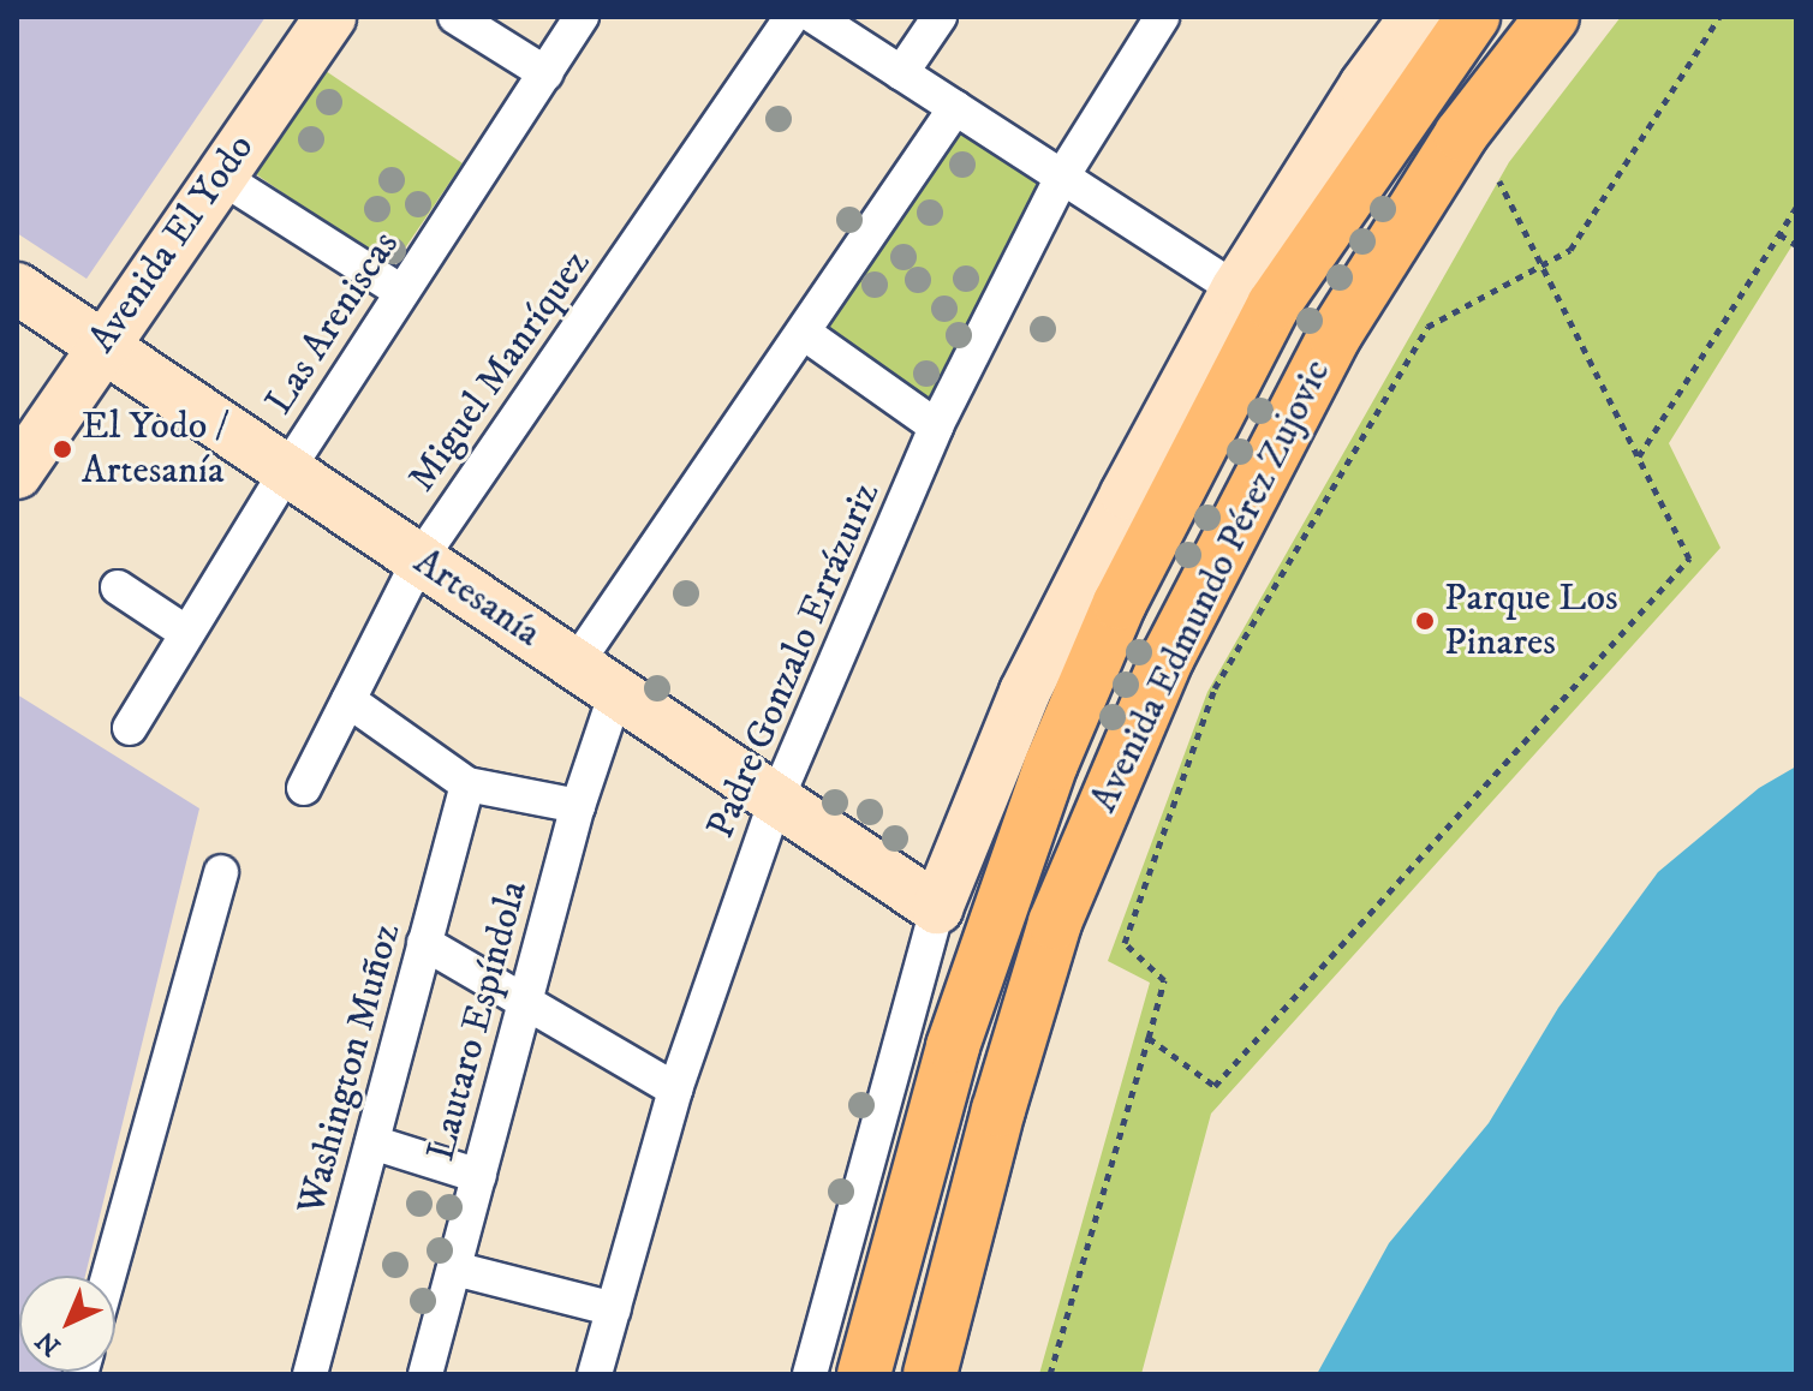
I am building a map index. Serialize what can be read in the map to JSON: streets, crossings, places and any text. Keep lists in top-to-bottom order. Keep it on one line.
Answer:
{"streets":{"highway":["Avenida Edmundo Pérez Zujovic"],"street":["Avenida El Yodo","Las Areniscas","Miguel Manríquez","Artesanía","Padre Gonzalo Errázuriz","Lautaro Espíndola","Washington Muñoz"]},"crossings":[["Avenida El Yodo","Artesanía"],["Las Areniscas","Artesanía"],["Miguel Manríquez","Artesanía"],["Artesanía","Padre Gonzalo Errázuriz"],["Artesanía","Lautaro Espíndola"]],"places":["El Yodo / Artesanía","Parque Los Pinares"],"north":"bottom left"}
